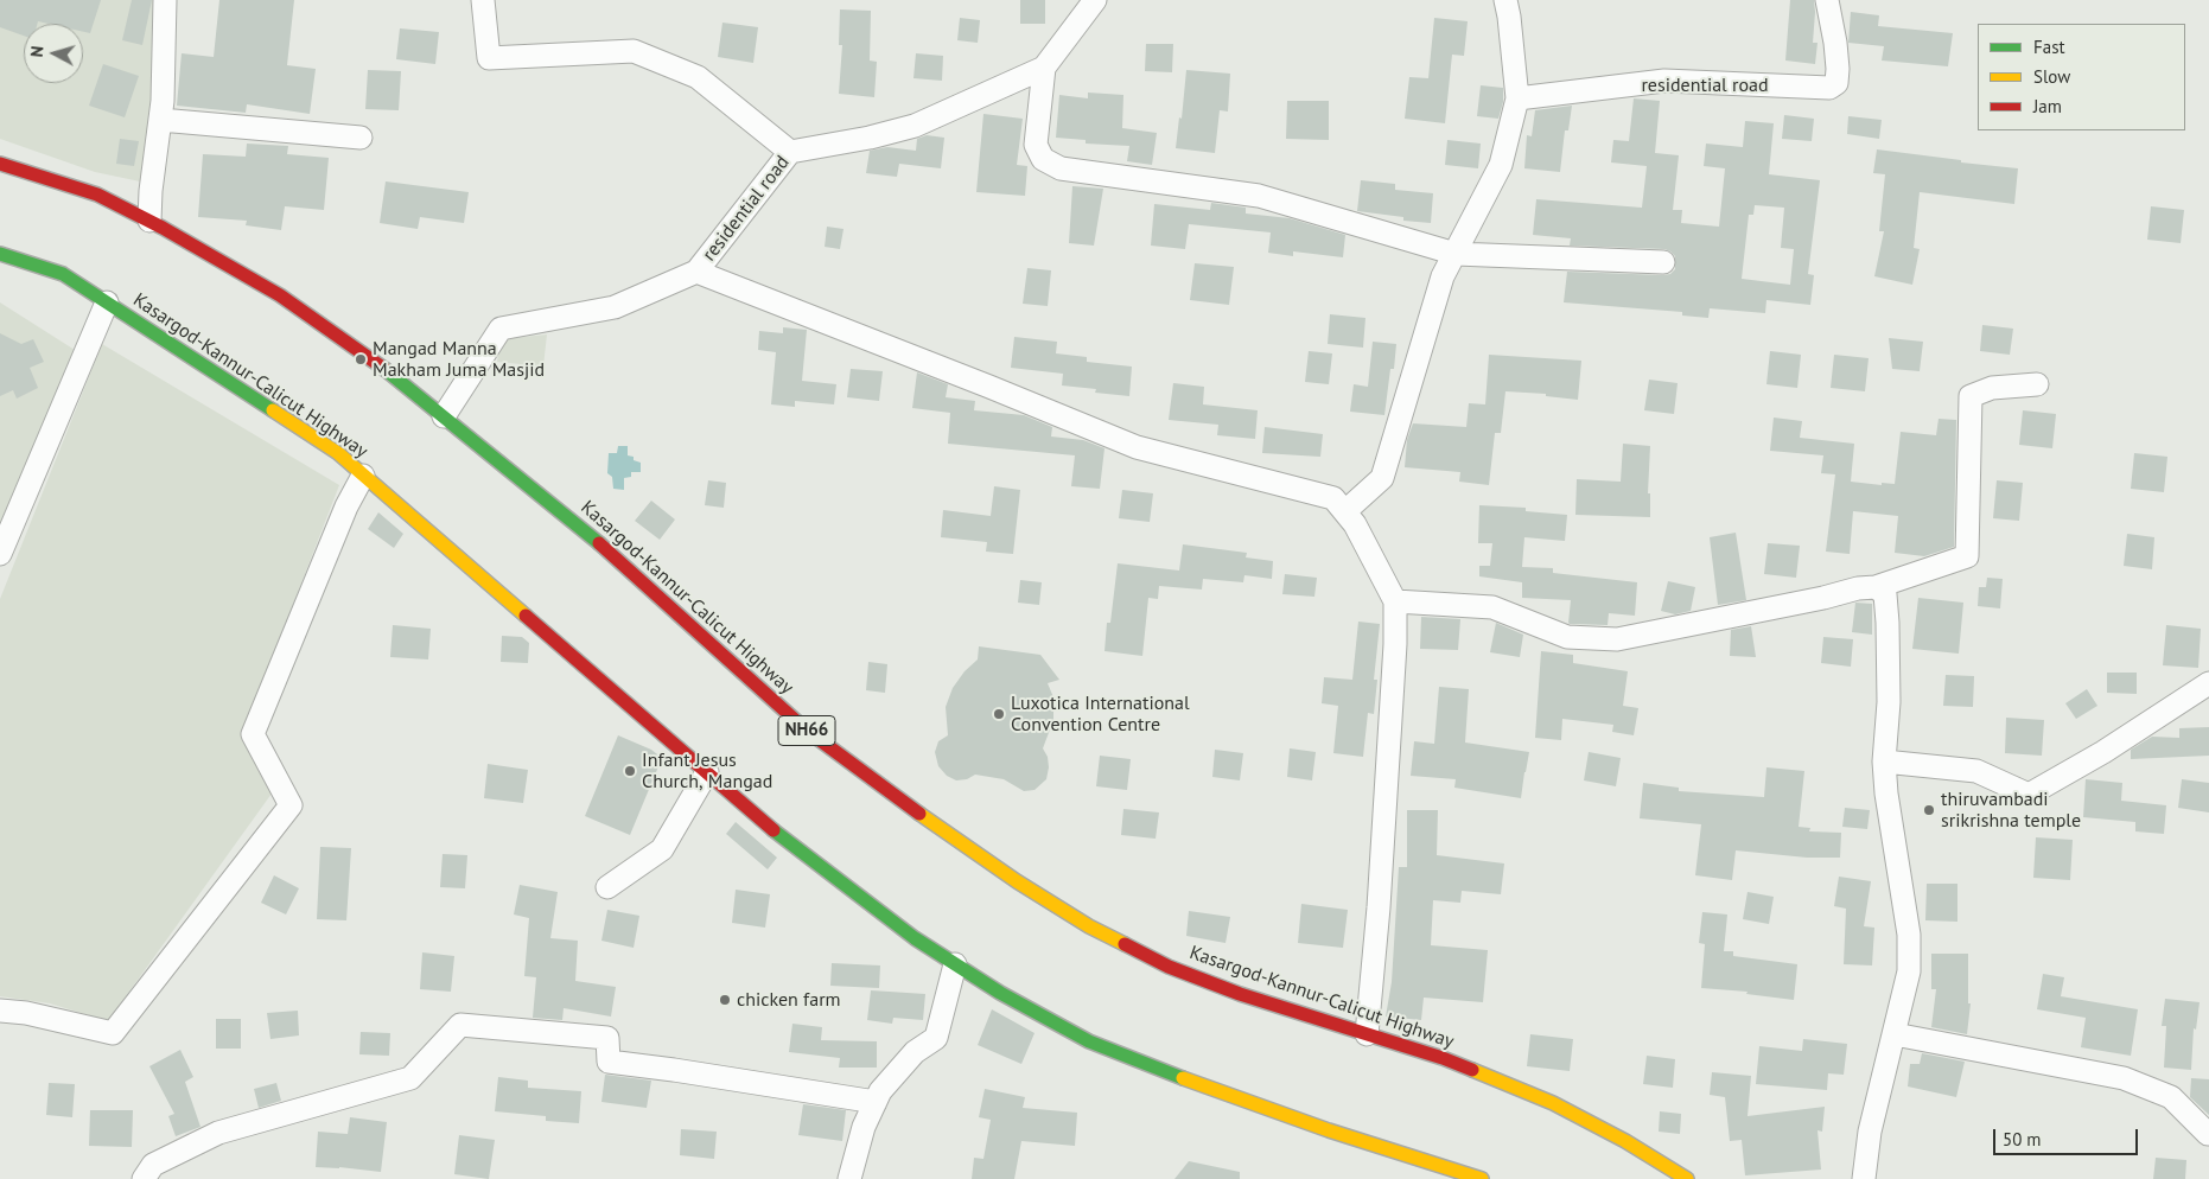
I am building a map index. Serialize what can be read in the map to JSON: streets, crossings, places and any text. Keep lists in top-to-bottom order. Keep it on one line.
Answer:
{"streets":{"highway":["Kasargod-Kannur-Calicut Highway","NH66"],"street":["residential road"]},"crossings":[["residential road","Kasargod-Kannur-Calicut Highway"]],"places":["Mangad Manna Makham Juma Masjid","Luxotica International Convention Centre","Infant Jesus Church, Mangad","thiruvambadi srikrishna temple","chicken farm"],"legend":["Fast","Slow","Jam"],"scale_bar":"50 m","north":"left"}
